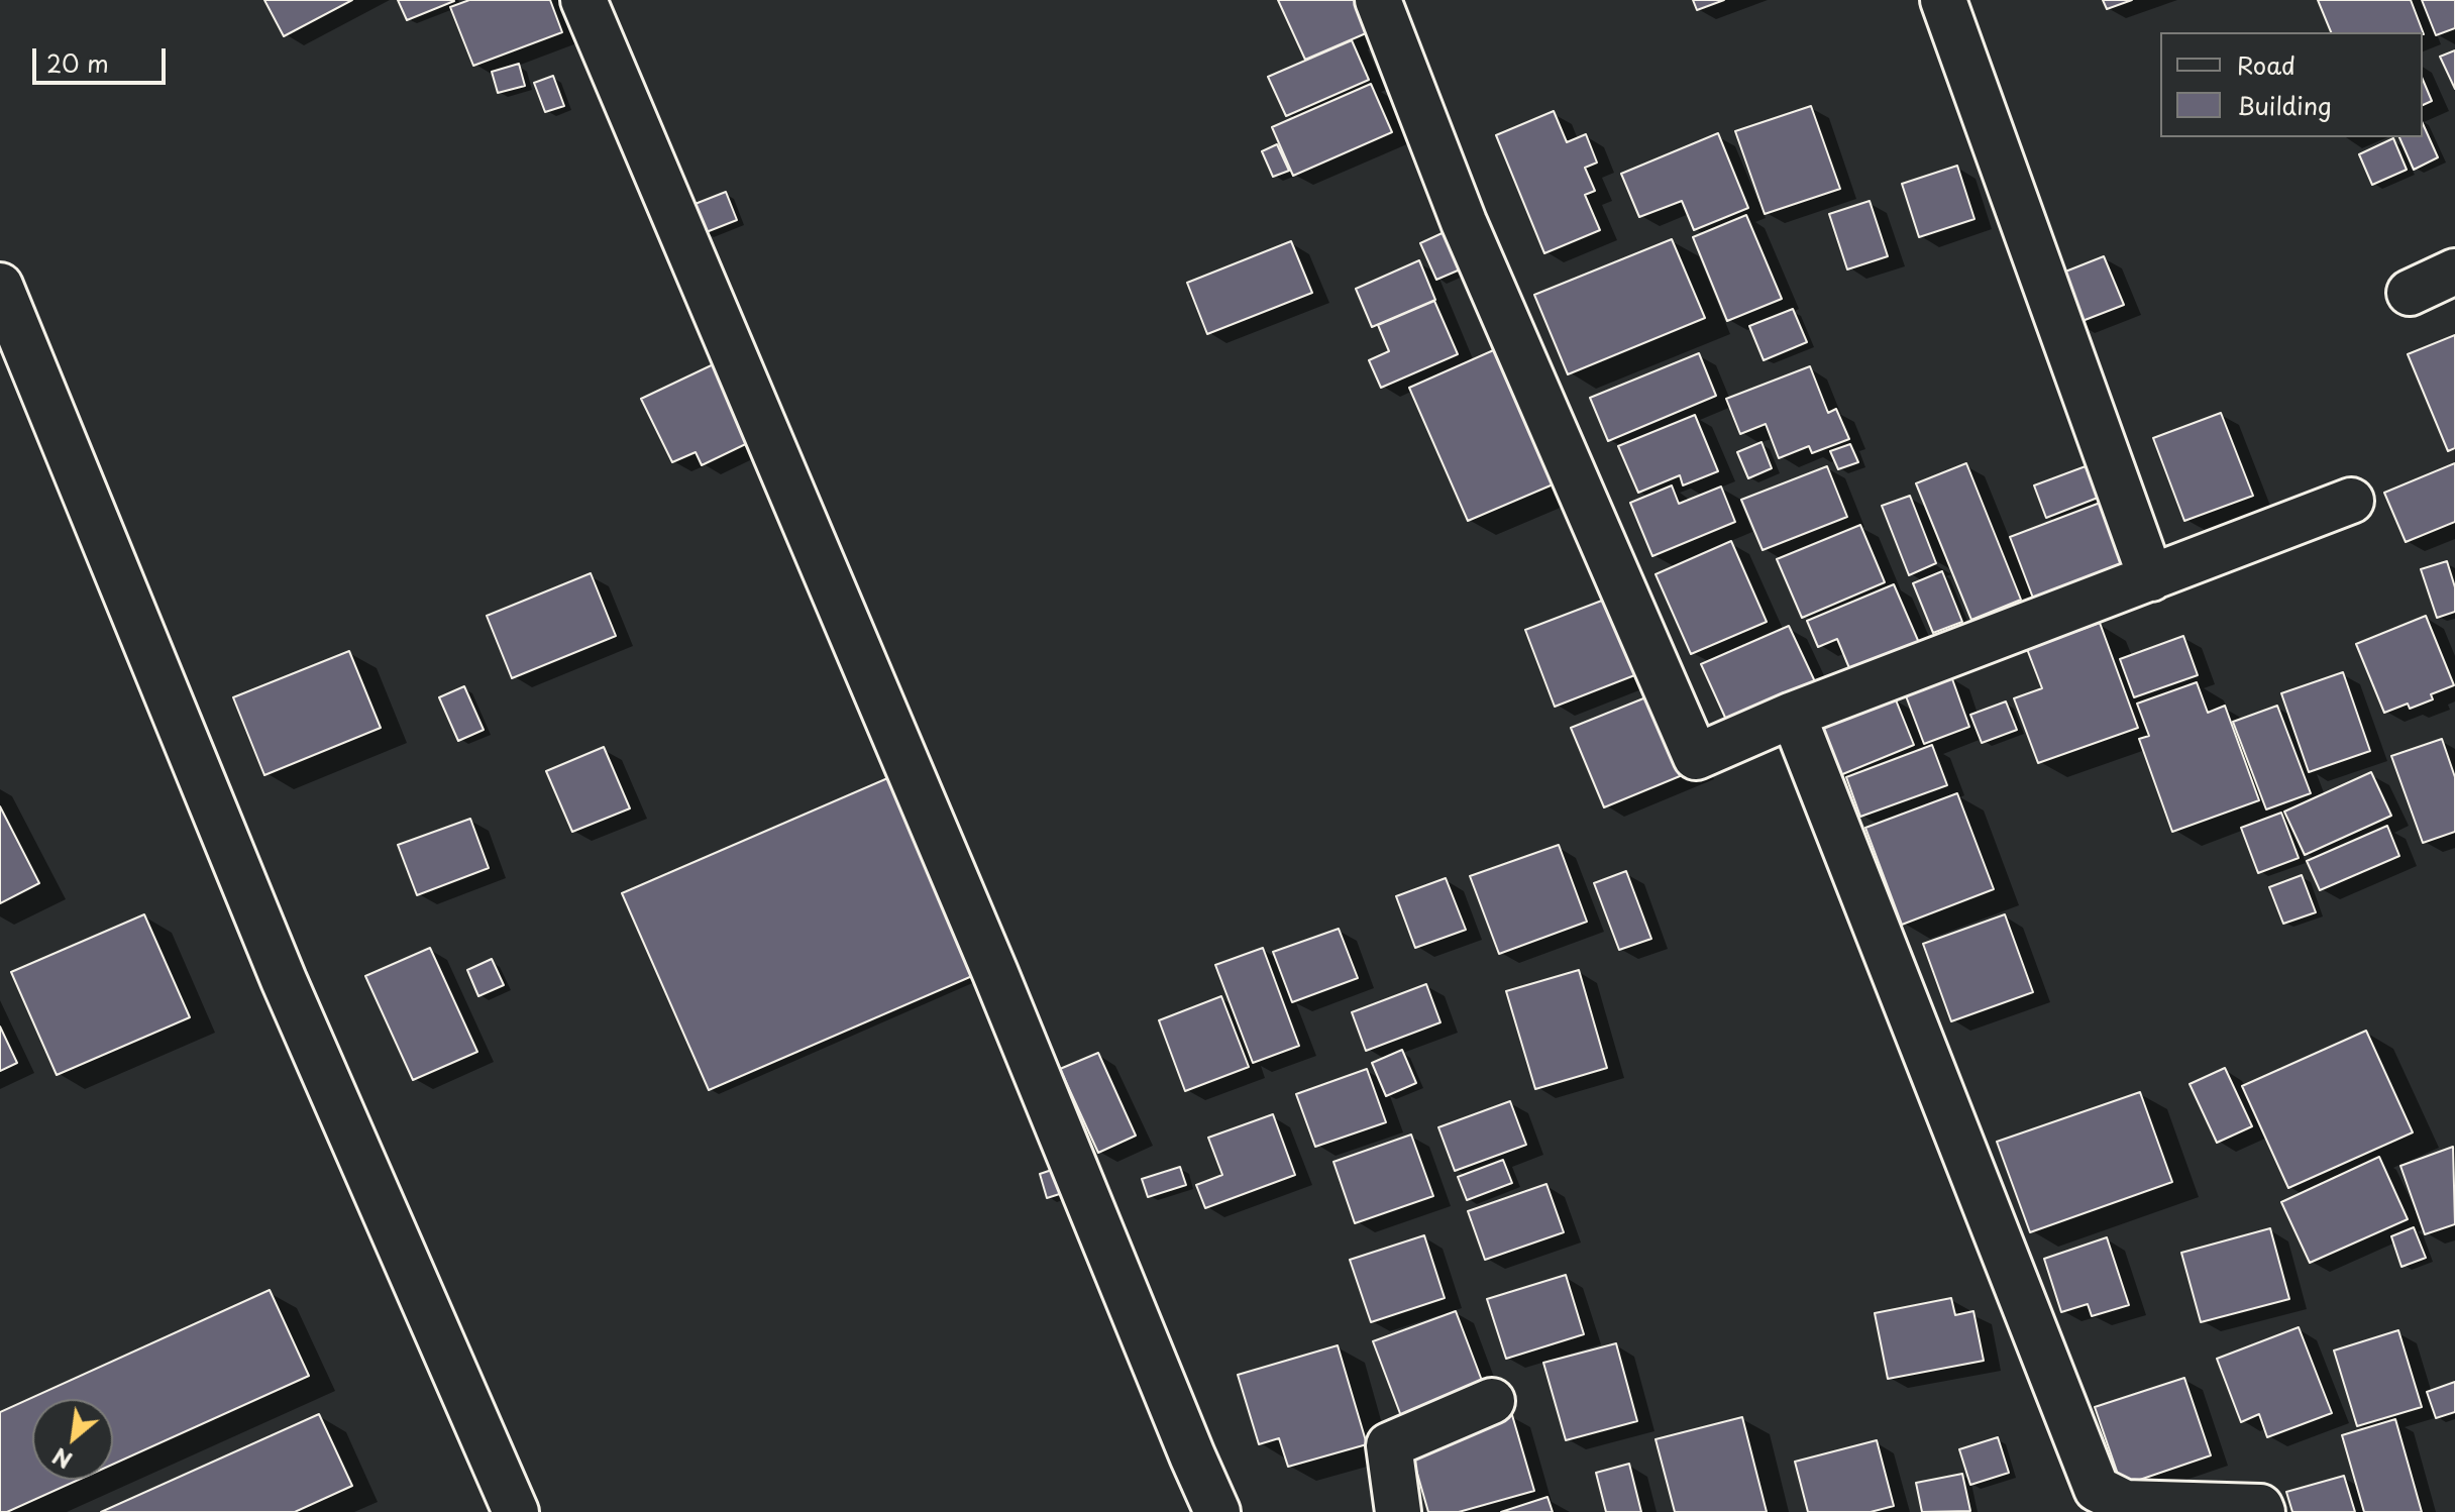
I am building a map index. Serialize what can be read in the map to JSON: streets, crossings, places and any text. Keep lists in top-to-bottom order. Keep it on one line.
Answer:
{"legend":["Road","Building"],"scale_bar":"20 m","north":"bottom left"}
